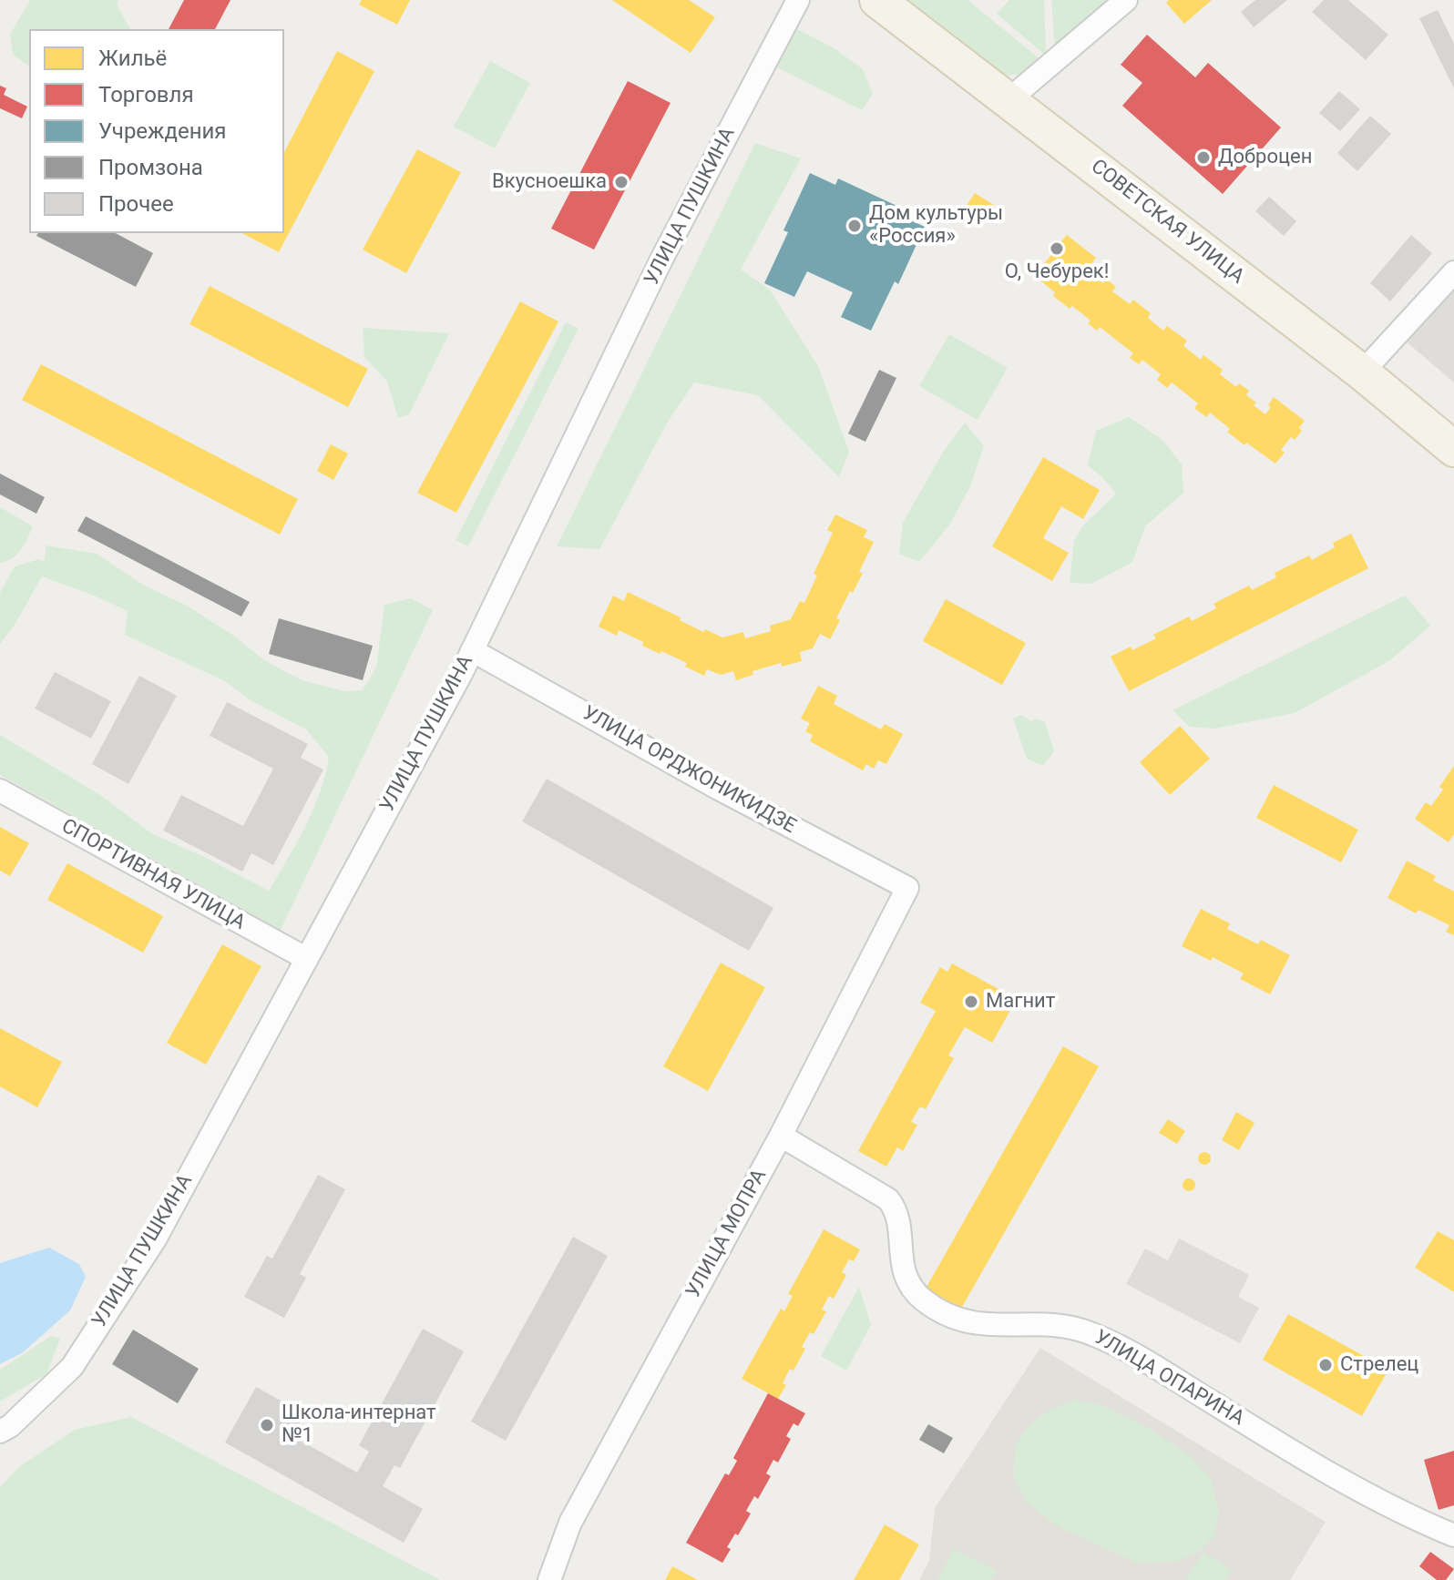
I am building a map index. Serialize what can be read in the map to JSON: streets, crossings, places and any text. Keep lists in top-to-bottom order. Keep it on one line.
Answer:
{"streets":{"main road":["СОВЕТСКАЯ УЛИЦА"],"street":["УЛИЦА ПУШКИНА","УЛИЦА ОРДЖОНИКИДЗЕ","СПОРТИВНАЯ УЛИЦА","УЛИЦА МОПРА","УЛИЦА ОПАРИНА"]},"crossings":[["УЛИЦА ПУШКИНА","УЛИЦА ОРДЖОНИКИДЗЕ"],["УЛИЦА ПУШКИНА","СПОРТИВНАЯ УЛИЦА"],["УЛИЦА ОРДЖОНИКИДЗЕ","УЛИЦА МОПРА"],["УЛИЦА МОПРА","УЛИЦА ОПАРИНА"]],"places":["Доброцен","Вкусноешка","Дом культуры «Россия»","О, Чебурек!","Магнит","Стрелец","Школа-интернат №1"],"legend":["Жильё","Торговля","Учреждения","Промзона","Прочее"]}
